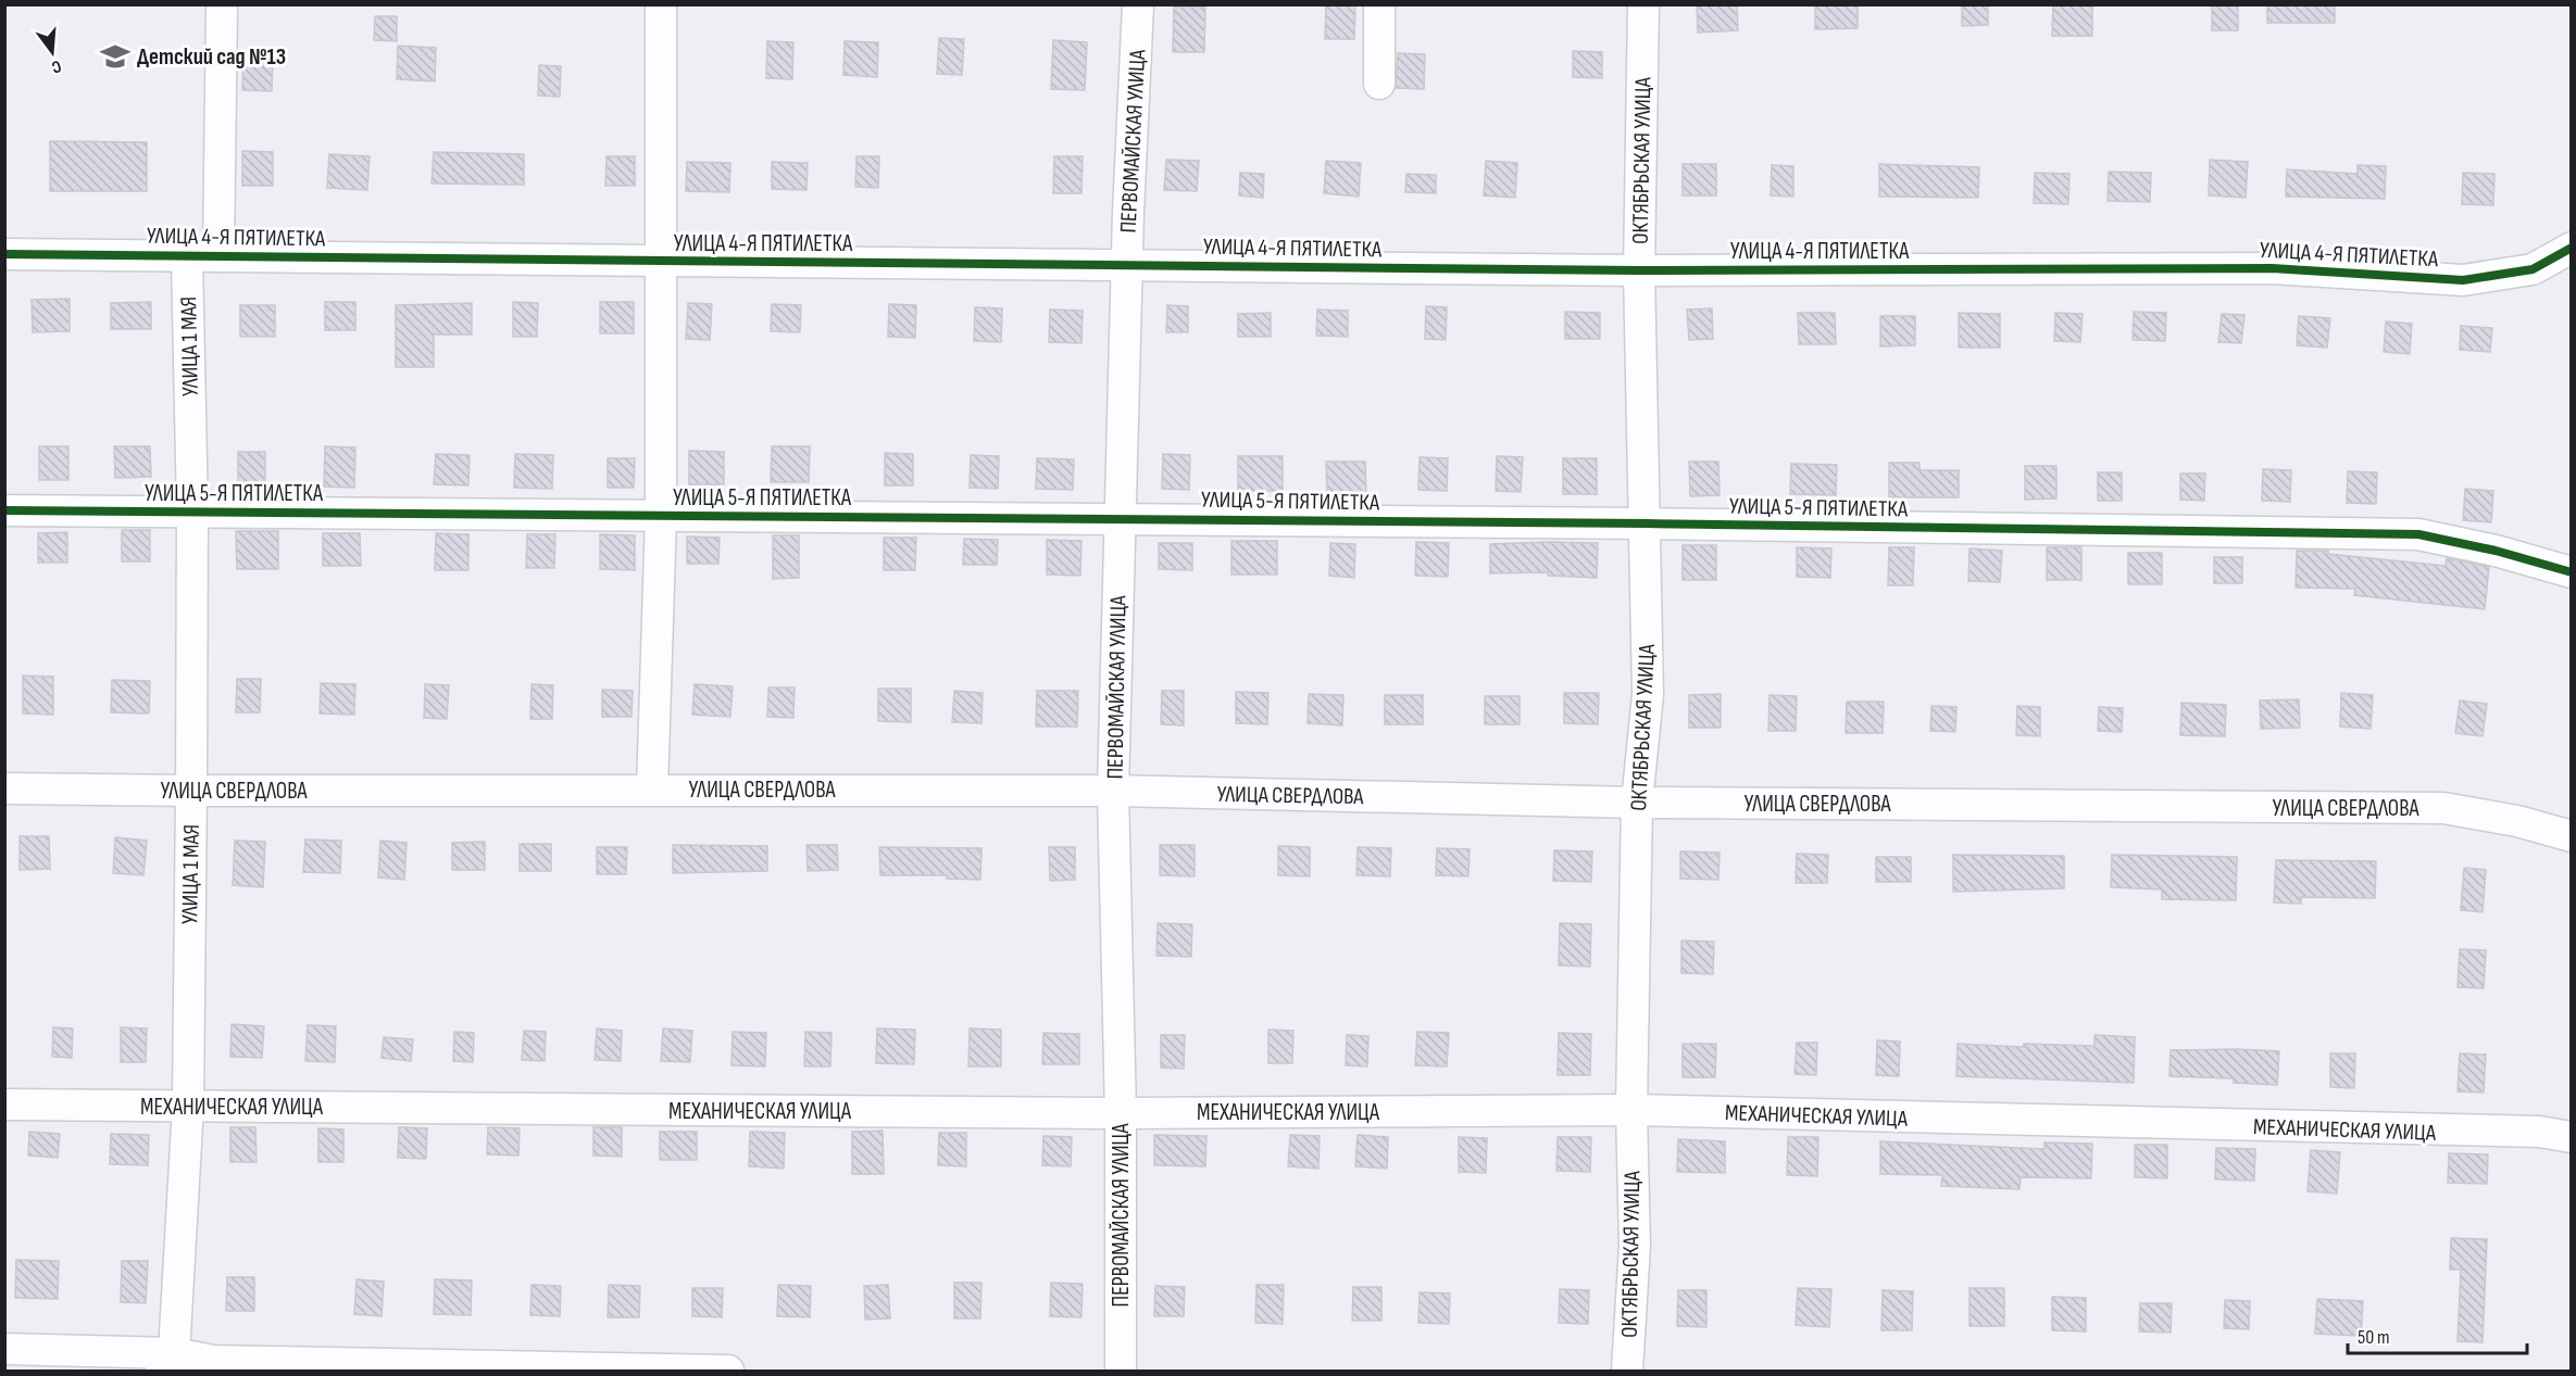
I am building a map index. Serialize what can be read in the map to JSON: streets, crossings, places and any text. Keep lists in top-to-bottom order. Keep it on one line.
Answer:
{"streets":{"street":["ПЕРВОМАЙСКАЯ УЛИЦА","ОКТЯБРЬСКАЯ УЛИЦА","УЛИЦА 4-Я ПЯТИЛЕТКА","УЛИЦА 1 МАЯ","УЛИЦА 5-Я ПЯТИЛЕТКА","УЛИЦА СВЕРДЛОВА","МЕХАНИЧЕСКАЯ УЛИЦА"]},"crossings":[["ПЕРВОМАЙСКАЯ УЛИЦА","УЛИЦА 4-Я ПЯТИЛЕТКА"],["ПЕРВОМАЙСКАЯ УЛИЦА","УЛИЦА 5-Я ПЯТИЛЕТКА"],["ПЕРВОМАЙСКАЯ УЛИЦА","УЛИЦА СВЕРДЛОВА"],["ПЕРВОМАЙСКАЯ УЛИЦА","МЕХАНИЧЕСКАЯ УЛИЦА"],["ОКТЯБРЬСКАЯ УЛИЦА","УЛИЦА 4-Я ПЯТИЛЕТКА"],["ОКТЯБРЬСКАЯ УЛИЦА","УЛИЦА 5-Я ПЯТИЛЕТКА"],["ОКТЯБРЬСКАЯ УЛИЦА","УЛИЦА СВЕРДЛОВА"],["ОКТЯБРЬСКАЯ УЛИЦА","МЕХАНИЧЕСКАЯ УЛИЦА"],["УЛИЦА 4-Я ПЯТИЛЕТКА","УЛИЦА 1 МАЯ"],["УЛИЦА 1 МАЯ","УЛИЦА 5-Я ПЯТИЛЕТКА"],["УЛИЦА 1 МАЯ","УЛИЦА СВЕРДЛОВА"],["УЛИЦА 1 МАЯ","МЕХАНИЧЕСКАЯ УЛИЦА"]],"places":{"school or university":["Детский сад №13"]},"scale_bar":"50 m","north":"bottom"}
